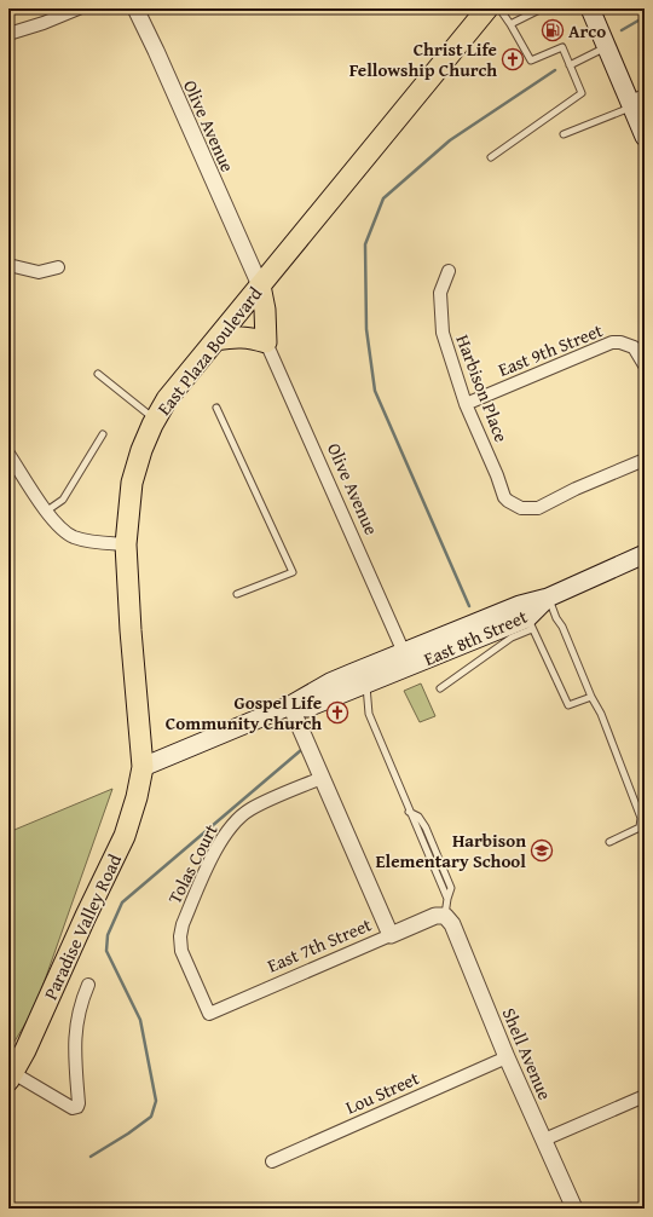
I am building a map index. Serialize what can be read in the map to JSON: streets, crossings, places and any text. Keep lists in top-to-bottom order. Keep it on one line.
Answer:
{"streets":{"main road":["East Plaza Boulevard","East 8th Street","Paradise Valley Road"],"street":["Olive Avenue","East 9th Street","Harbison Place","Tolas Court","East 7th Street","Shell Avenue","Lou Street"]},"crossings":[["Olive Avenue","East Plaza Boulevard"],["Olive Avenue","East 8th Street"],["East 9th Street","Harbison Place"],["East Plaza Boulevard","East 8th Street"],["East Plaza Boulevard","Paradise Valley Road"],["East 8th Street","Paradise Valley Road"],["Tolas Court","East 7th Street"],["East 7th Street","Shell Avenue"],["Shell Avenue","Lou Street"]],"places":{"fuel station":["Arco"],"church":["Christ Life Fellowship Church","Gospel Life Community Church"],"school or university":["Harbison Elementary School"]}}
